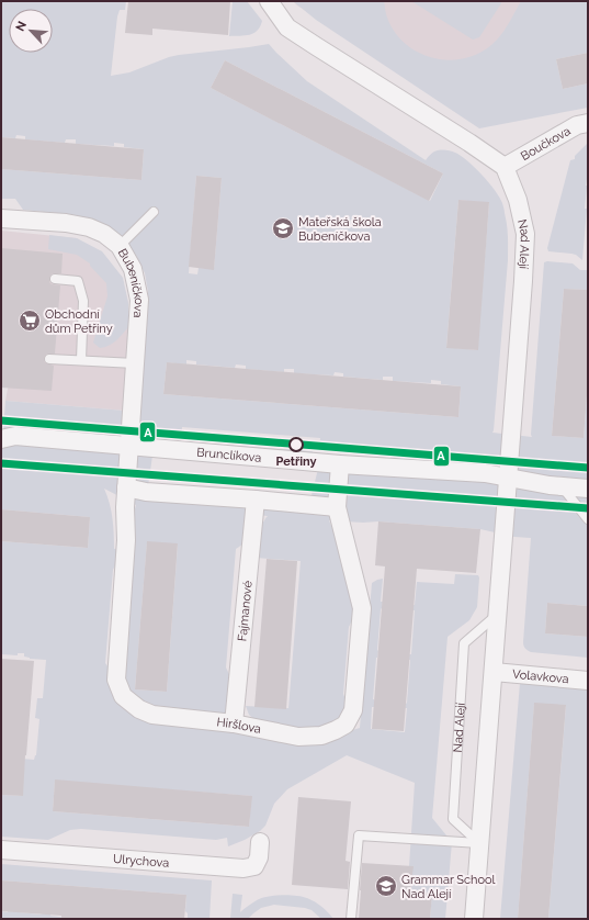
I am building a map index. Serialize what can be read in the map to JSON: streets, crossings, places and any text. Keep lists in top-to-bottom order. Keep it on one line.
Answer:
{"streets":{"street":["Boučkova","Nad Alejí","Bubeníčkova","Brunclíkova","Fajmanové","Volavkova","Hiršlova","Ulrychova"]},"crossings":[["Boučkova","Nad Alejí"],["Nad Alejí","Brunclíkova"],["Nad Alejí","Volavkova"],["Bubeníčkova","Brunclíkova"],["Bubeníčkova","Hiršlova"],["Brunclíkova","Hiršlova"],["Fajmanové","Hiršlova"]],"places":{"school or university":["Mateřská škola Bubeníčkova","Grammar School Nad Alejí"],"supermarket":["Obchodní dům Petřiny"],"other":["Petřiny"]},"lines":["transit line A"],"north":"top left"}
